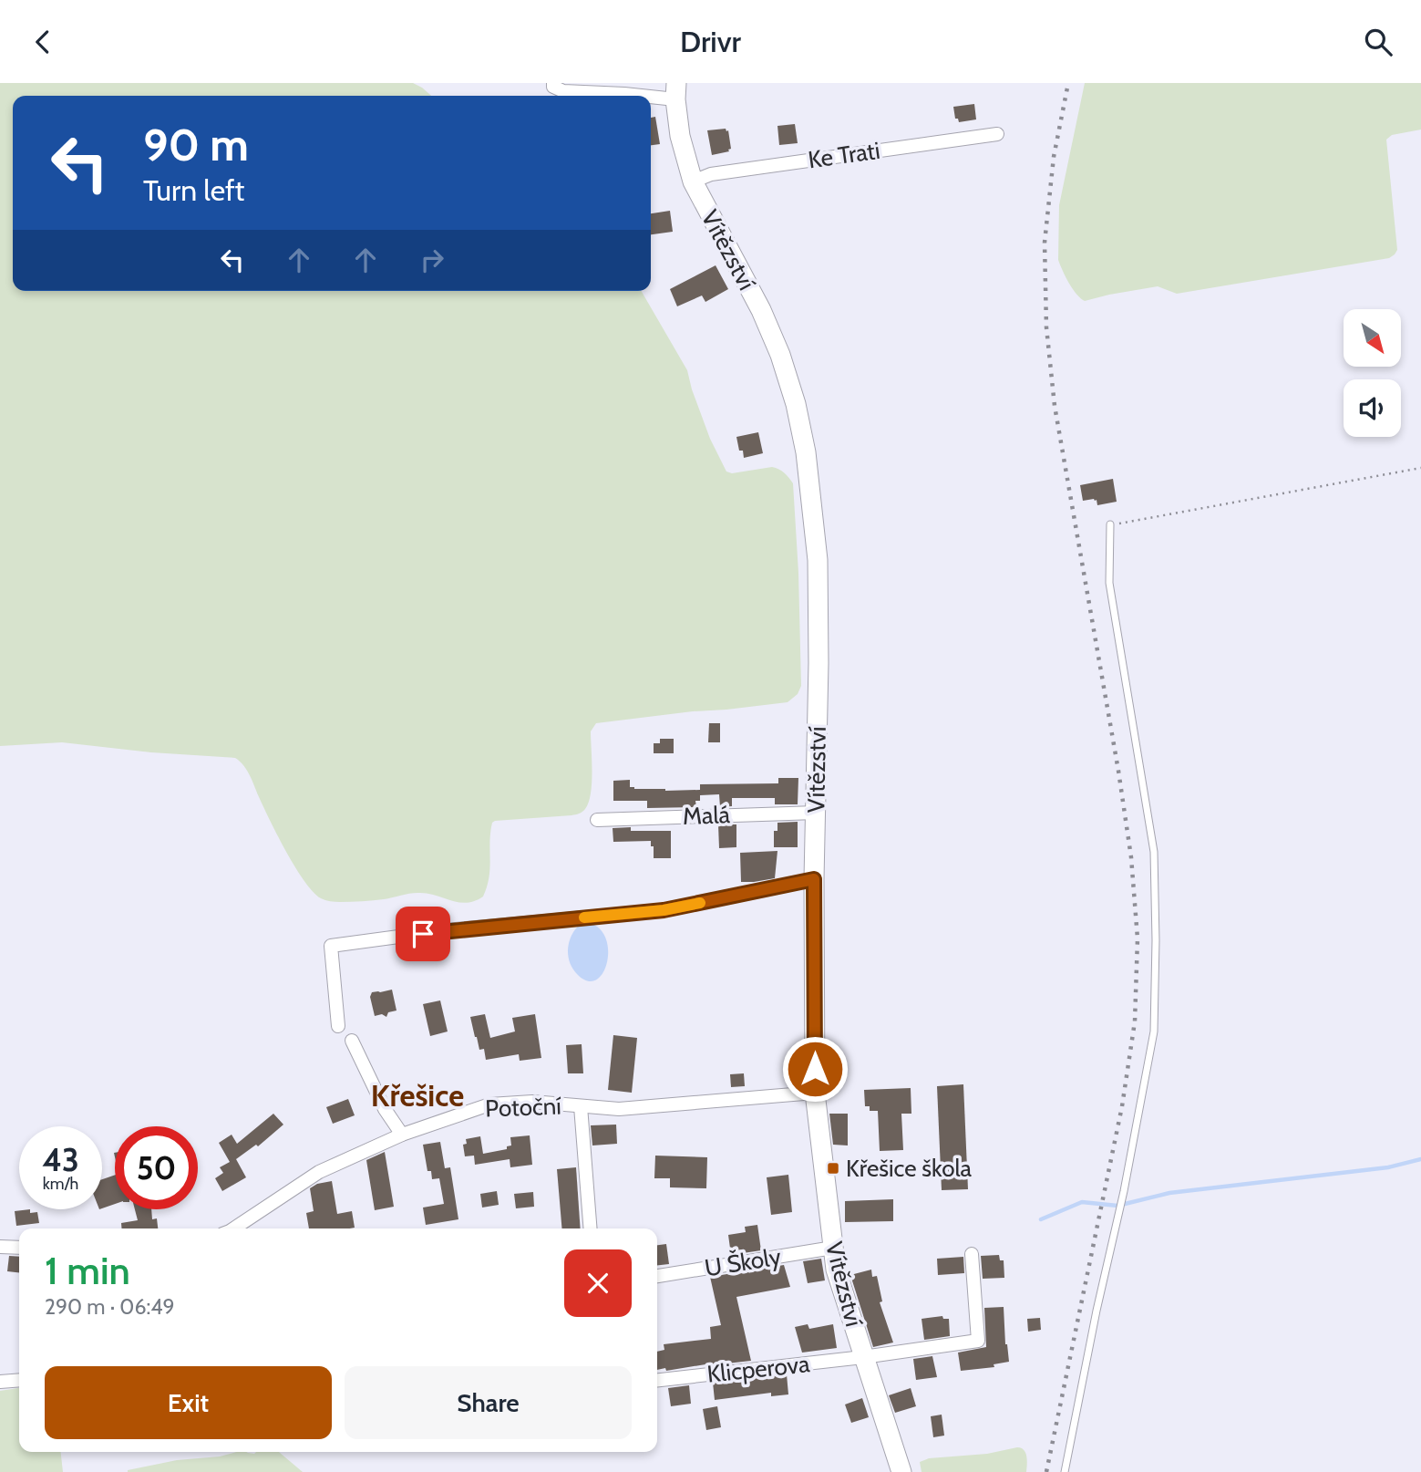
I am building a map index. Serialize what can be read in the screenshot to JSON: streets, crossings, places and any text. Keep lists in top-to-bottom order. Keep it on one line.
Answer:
{"streets":{"main road":["Vítězství"],"street":["Ke Trati","Malá","Potoční","U Školy","Klicperova"]},"crossings":[["Ke Trati","Vítězství"],["Vítězství","Malá"],["Vítězství","Potoční"],["Vítězství","U Školy"],["Vítězství","Klicperova"]],"districts":["Křešice"],"places":{"transit":["Křešice škola"]},"north":"bottom right","page":{"header":"Drivr","turn":["90 m","Turn left"],"speed":"43 km/h","limit":"50","heading":["1 min","290 m · 06:49"],"buttons":["Exit","Share"]}}
